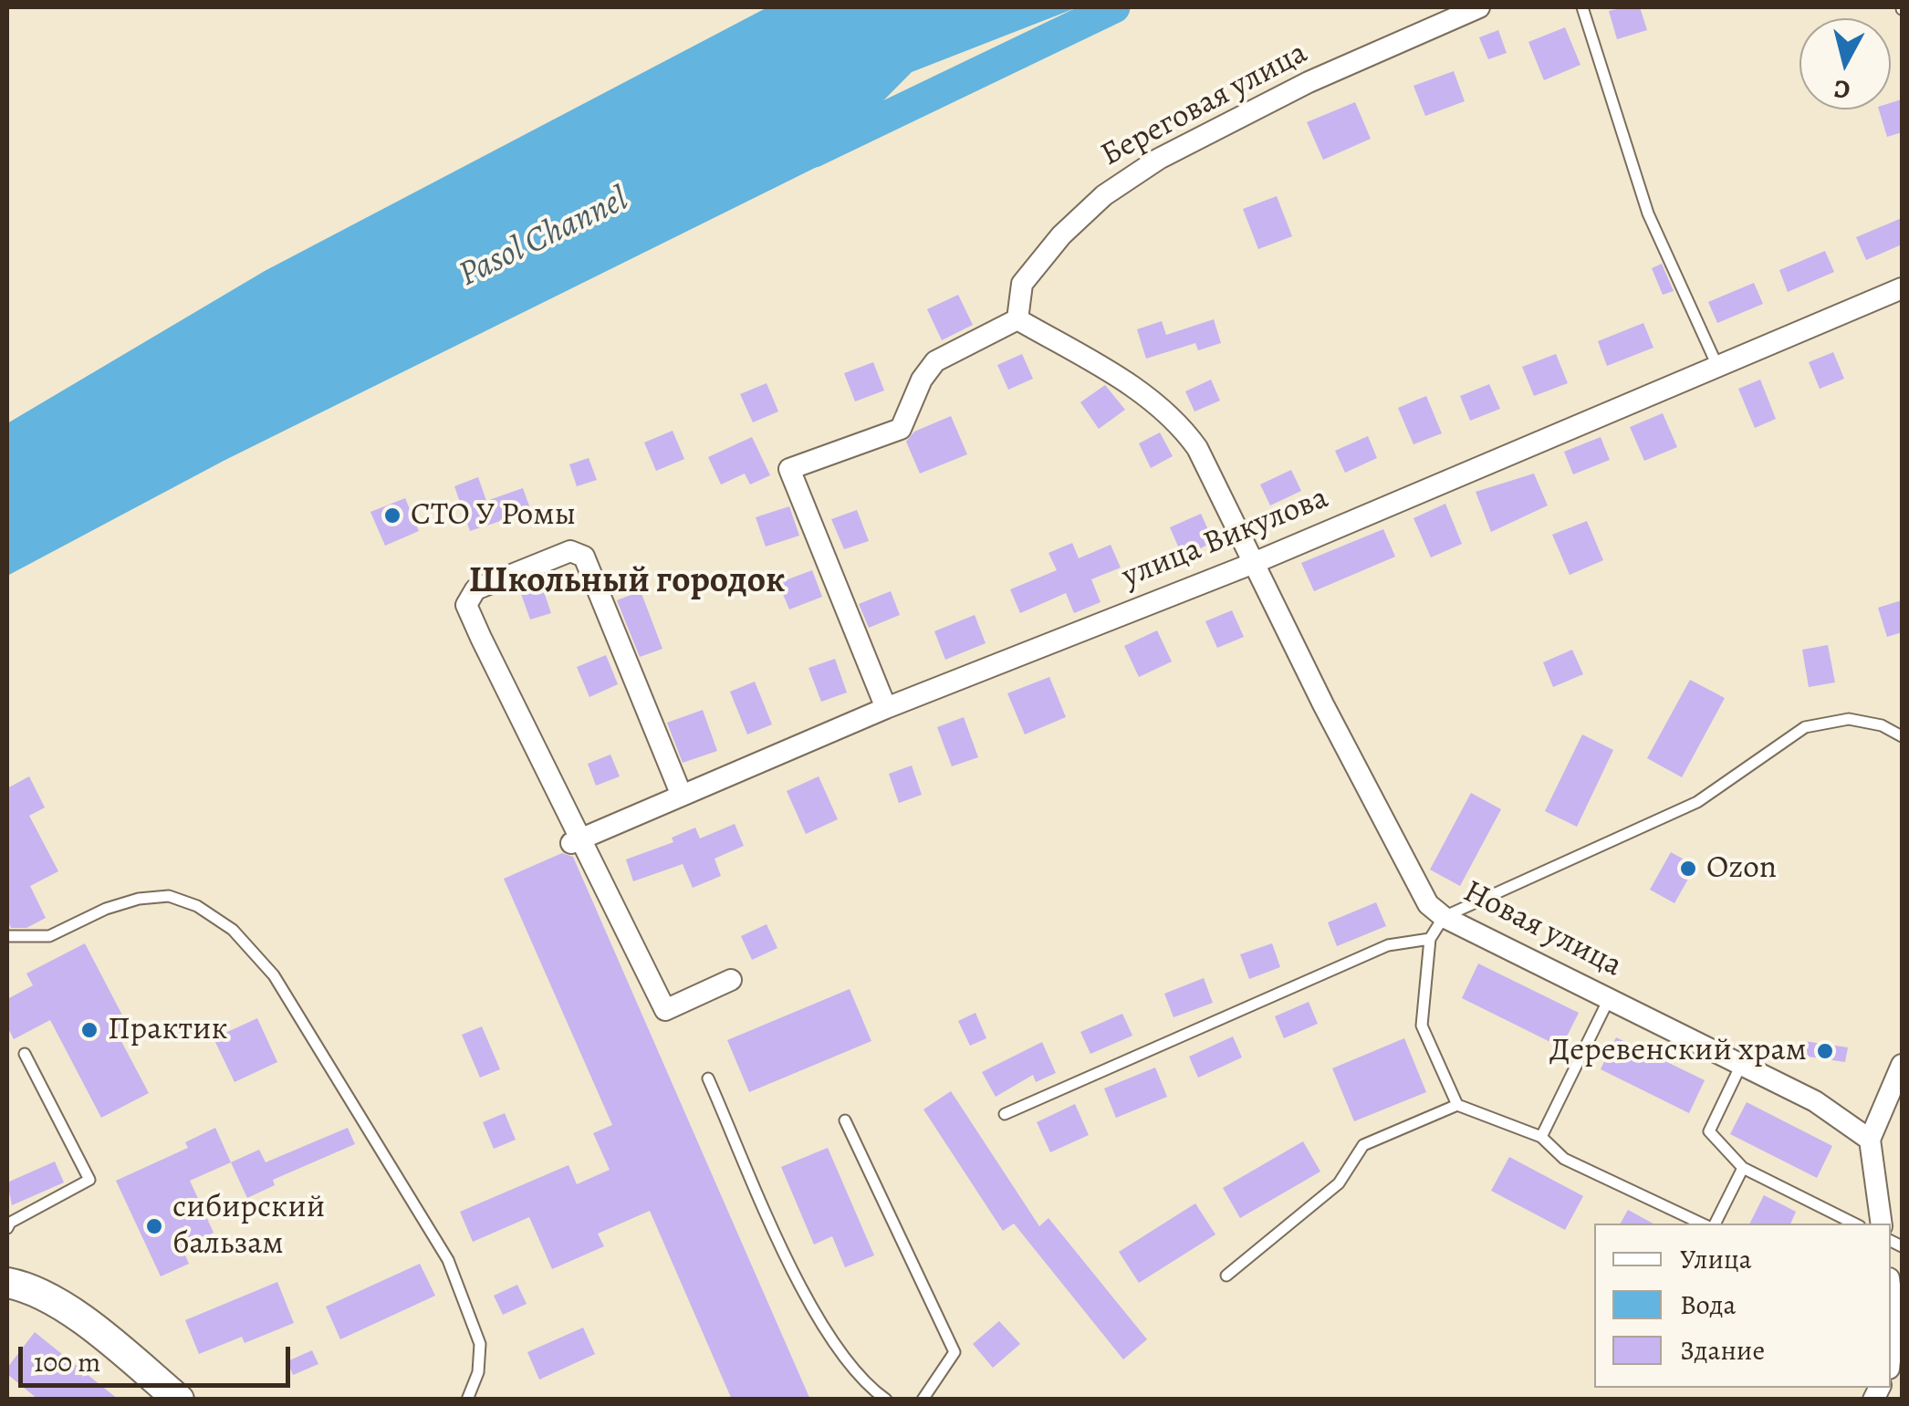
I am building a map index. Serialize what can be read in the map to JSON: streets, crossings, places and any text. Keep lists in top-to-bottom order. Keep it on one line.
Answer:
{"streets":{"street":["Береговая улица","улица Викулова","Новая улица"]},"crossings":[["Береговая улица","Новая улица"],["улица Викулова","Новая улица"]],"districts":["Школьный городок"],"water":["Pasol Channel"],"places":["СТО У Ромы","Ozon","Практик","Деревенский храм","сибирский бальзам"],"legend":["Улица","Вода","Здание"],"scale_bar":"100 m","north":"bottom"}
